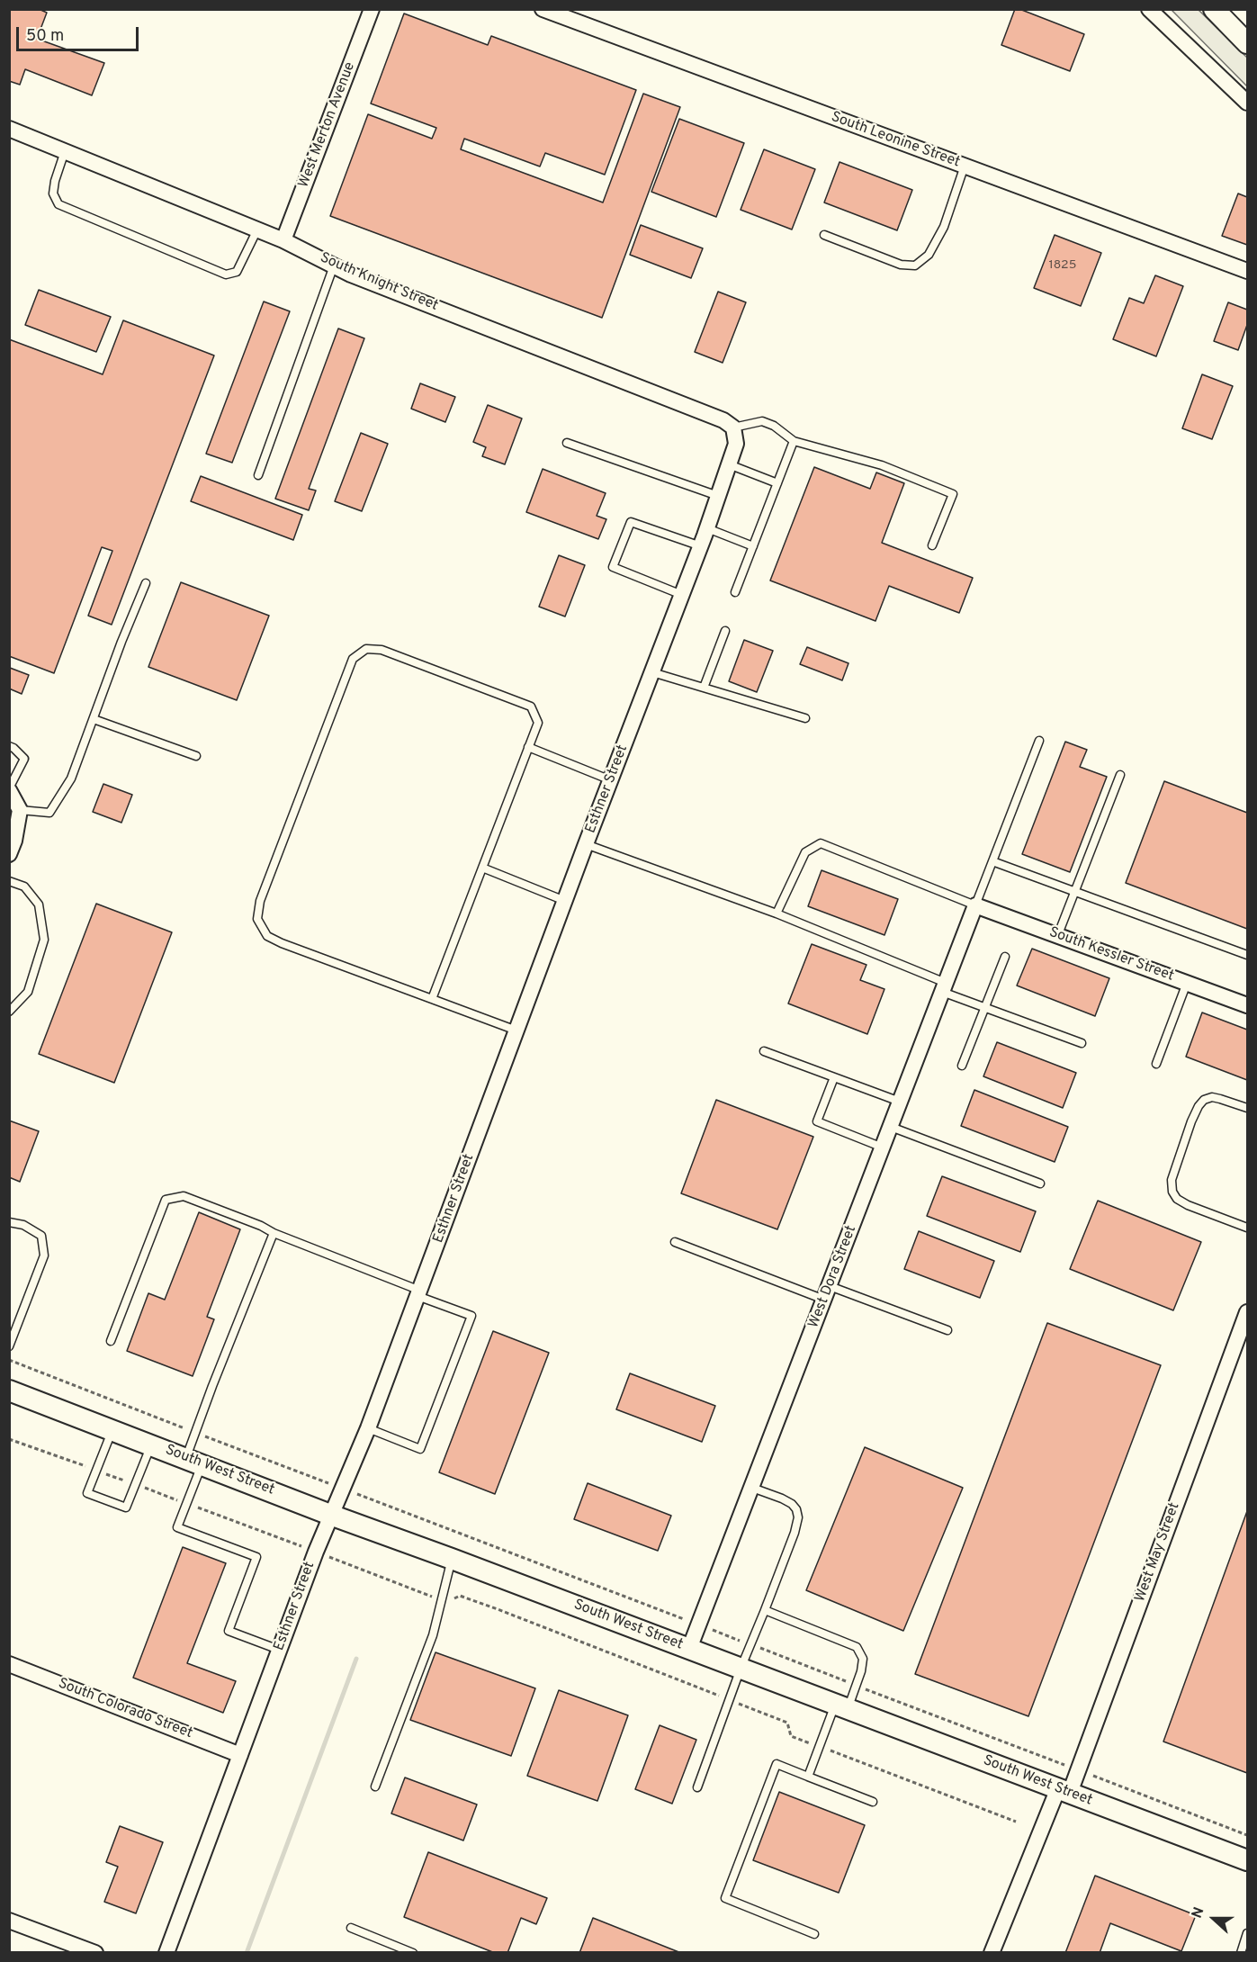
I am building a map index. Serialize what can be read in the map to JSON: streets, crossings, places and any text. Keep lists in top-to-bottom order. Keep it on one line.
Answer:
{"streets":{"main road":["South West Street"],"street":["West Merton Avenue","South Leonine Street","South Knight Street","Esthner Street","South Kessler Street","West Dora Street","West May Street","South Colorado Street"]},"crossings":[["West Merton Avenue","South Knight Street"],["South Knight Street","Esthner Street"],["Esthner Street","South West Street"],["Esthner Street","South Colorado Street"],["South Kessler Street","West Dora Street"],["West Dora Street","South West Street"],["South West Street","West May Street"]],"house_numbers":["1825"],"scale_bar":"50 m","north":"left"}
